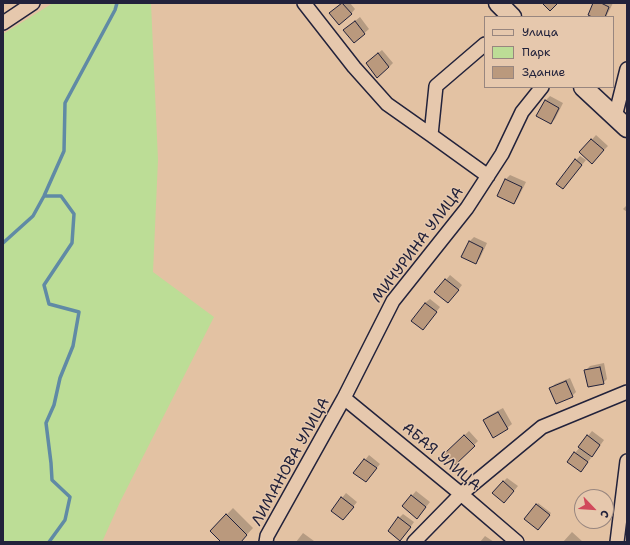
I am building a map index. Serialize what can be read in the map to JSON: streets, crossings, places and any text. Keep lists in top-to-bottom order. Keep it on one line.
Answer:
{"streets":{"street":["МИЧУРИНА УЛИЦА","АБАЯ УЛИЦА","ЛИМАНОВА УЛИЦА"]},"crossings":[["МИЧУРИНА УЛИЦА","АБАЯ УЛИЦА"],["МИЧУРИНА УЛИЦА","ЛИМАНОВА УЛИЦА"],["АБАЯ УЛИЦА","ЛИМАНОВА УЛИЦА"]],"legend":["Улица","Парк","Здание"],"north":"bottom right"}
